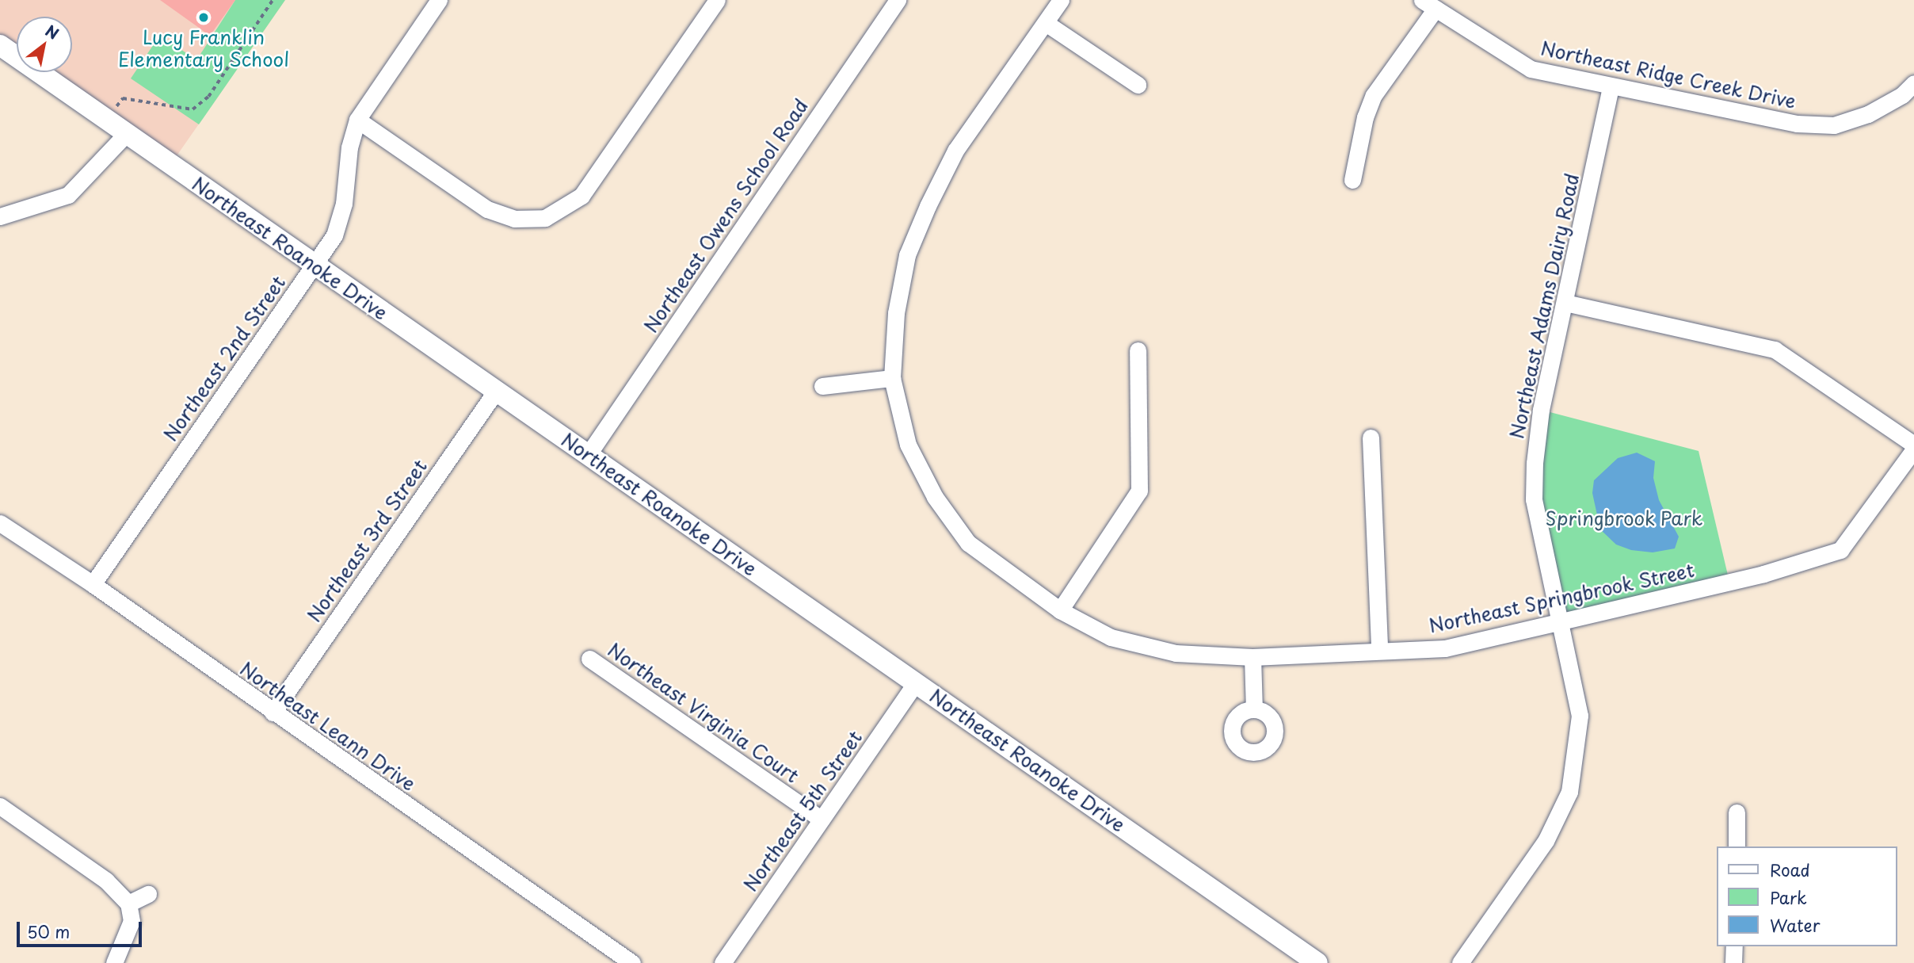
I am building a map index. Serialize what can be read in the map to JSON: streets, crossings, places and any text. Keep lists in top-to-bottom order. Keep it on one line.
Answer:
{"streets":{"street":["Northeast Ridge Creek Drive","Northeast Owens School Road","Northeast Roanoke Drive","Northeast Adams Dairy Road","Northeast 2nd Street","Northeast 3rd Street","Northeast Springbrook Street","Northeast Virginia Court","Northeast Leann Drive","Northeast 5th Street"]},"crossings":[["Northeast Ridge Creek Drive","Northeast Adams Dairy Road"],["Northeast Owens School Road","Northeast Roanoke Drive"],["Northeast Roanoke Drive","Northeast 2nd Street"],["Northeast Roanoke Drive","Northeast 3rd Street"],["Northeast Roanoke Drive","Northeast 5th Street"],["Northeast Adams Dairy Road","Northeast Springbrook Street"],["Northeast 2nd Street","Northeast Leann Drive"],["Northeast 3rd Street","Northeast Leann Drive"],["Northeast Virginia Court","Northeast 5th Street"]],"parks":["Springbrook Park"],"places":["Lucy Franklin Elementary School"],"legend":["Road","Park","Water"],"scale_bar":"50 m","north":"top right"}
